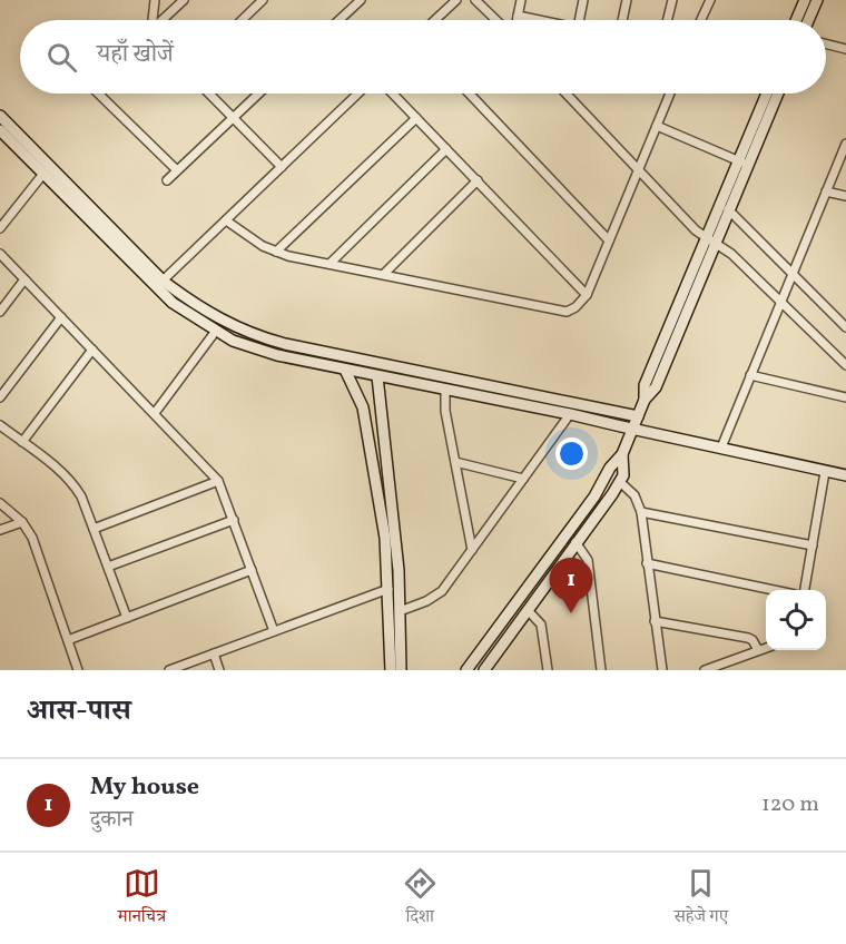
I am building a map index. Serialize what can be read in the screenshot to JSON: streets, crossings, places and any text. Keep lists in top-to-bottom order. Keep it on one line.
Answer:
{"page":{"search":"यहाँ खोजें","pins":"1","heading":"आस-पास","list":[{"mark":"1","name":"My house","note":"दुकान","value":"120 m"}],"nav":["मानचित्र","दिशा","सहेजे गए"]}}
